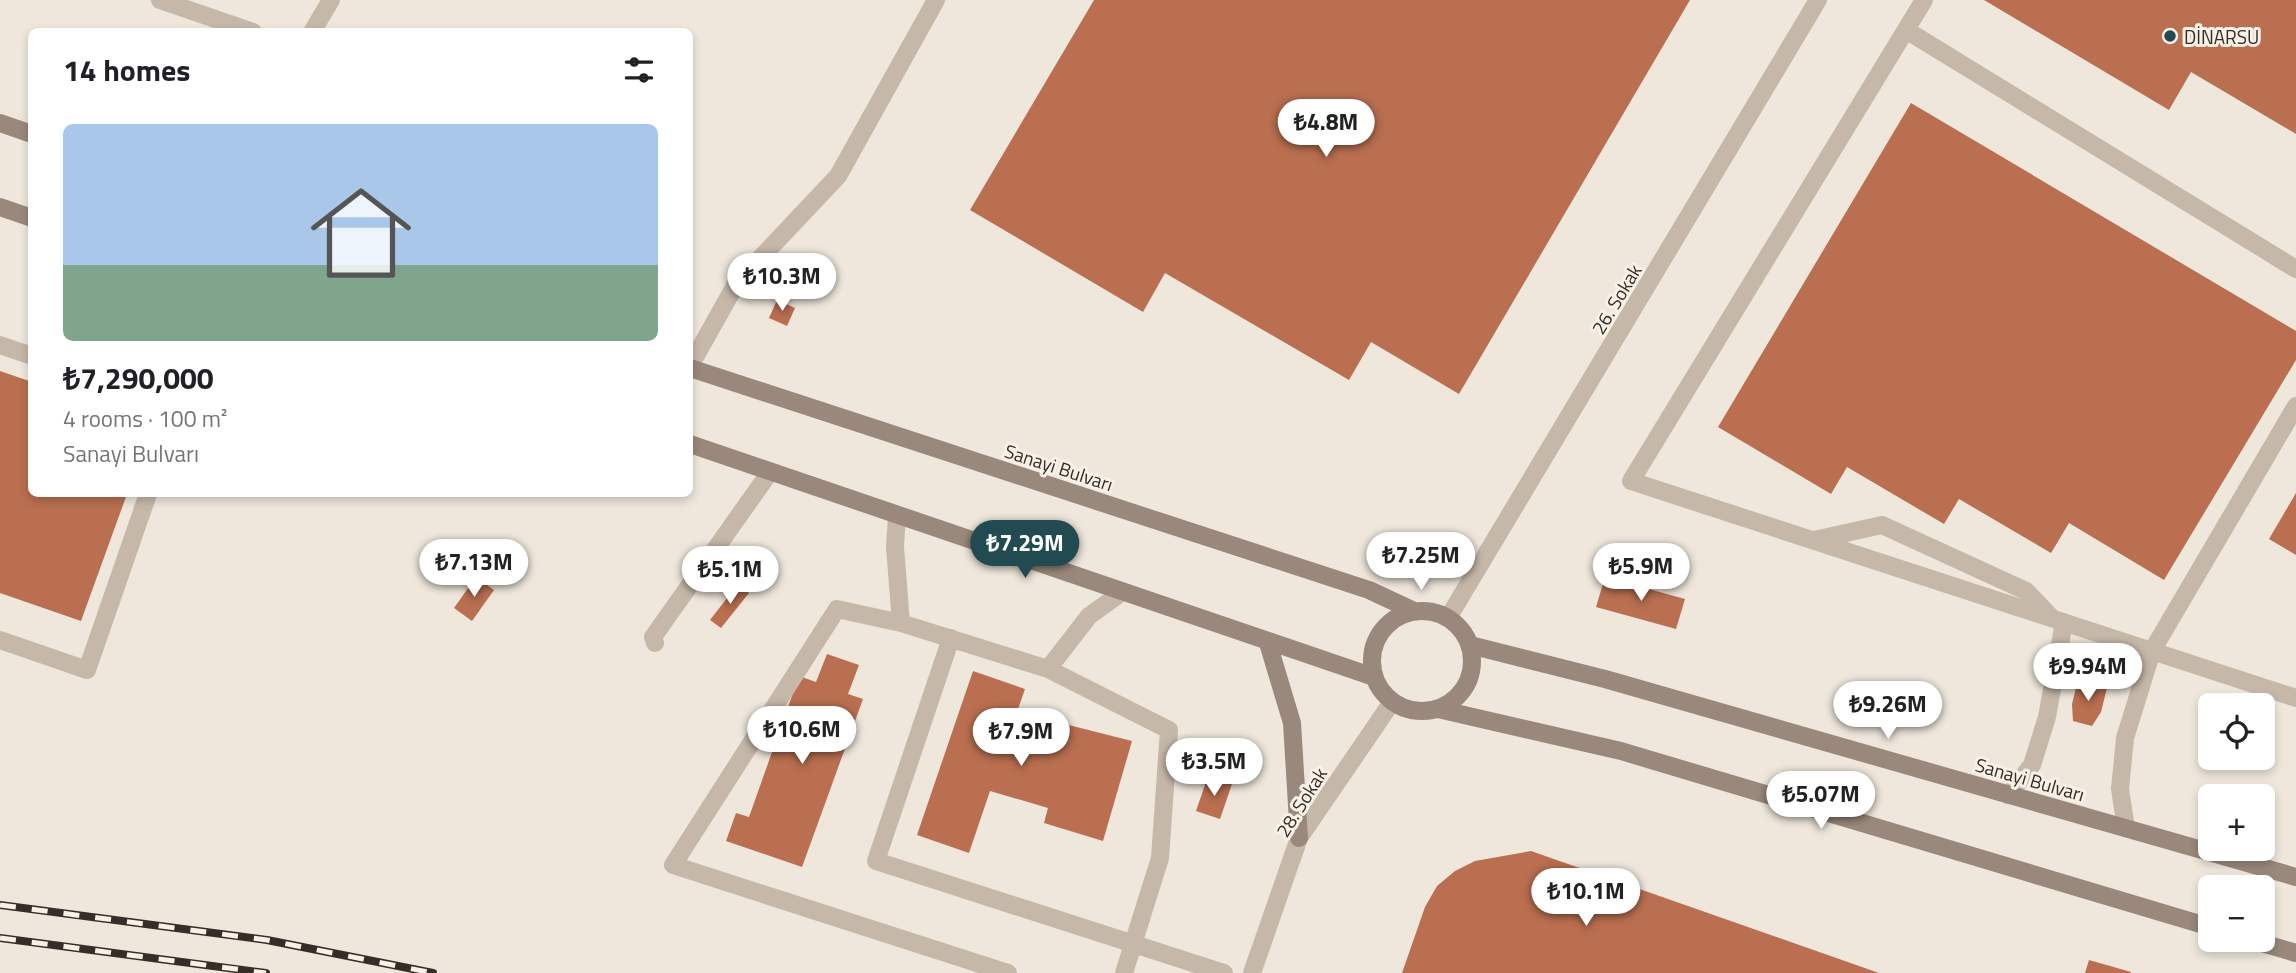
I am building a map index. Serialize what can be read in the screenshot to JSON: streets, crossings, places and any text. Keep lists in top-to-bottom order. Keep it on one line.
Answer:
{"streets":{"main road":["Sanayi Bulvarı"],"street":["26. Sokak","28. Sokak"]},"crossings":[["26. Sokak","Sanayi Bulvarı"],["26. Sokak","28. Sokak"],["Sanayi Bulvarı","28. Sokak"]],"places":["DİNARSU"],"page":{"heading":"14 homes","price":["₺4.8M","₺10.3M","₺7.29M","₺7.25M","₺7.13M","₺5.9M","₺5.1M","₺9.94M","₺9.26M","₺10.6M","₺7.9M","₺3.5M","₺5.07M","₺10.1M"],"list":[{"name":"₺7,290,000","note":"4 rooms · 100 m² · Sanayi Bulvarı"}],"map_buttons":["+","−"]}}
